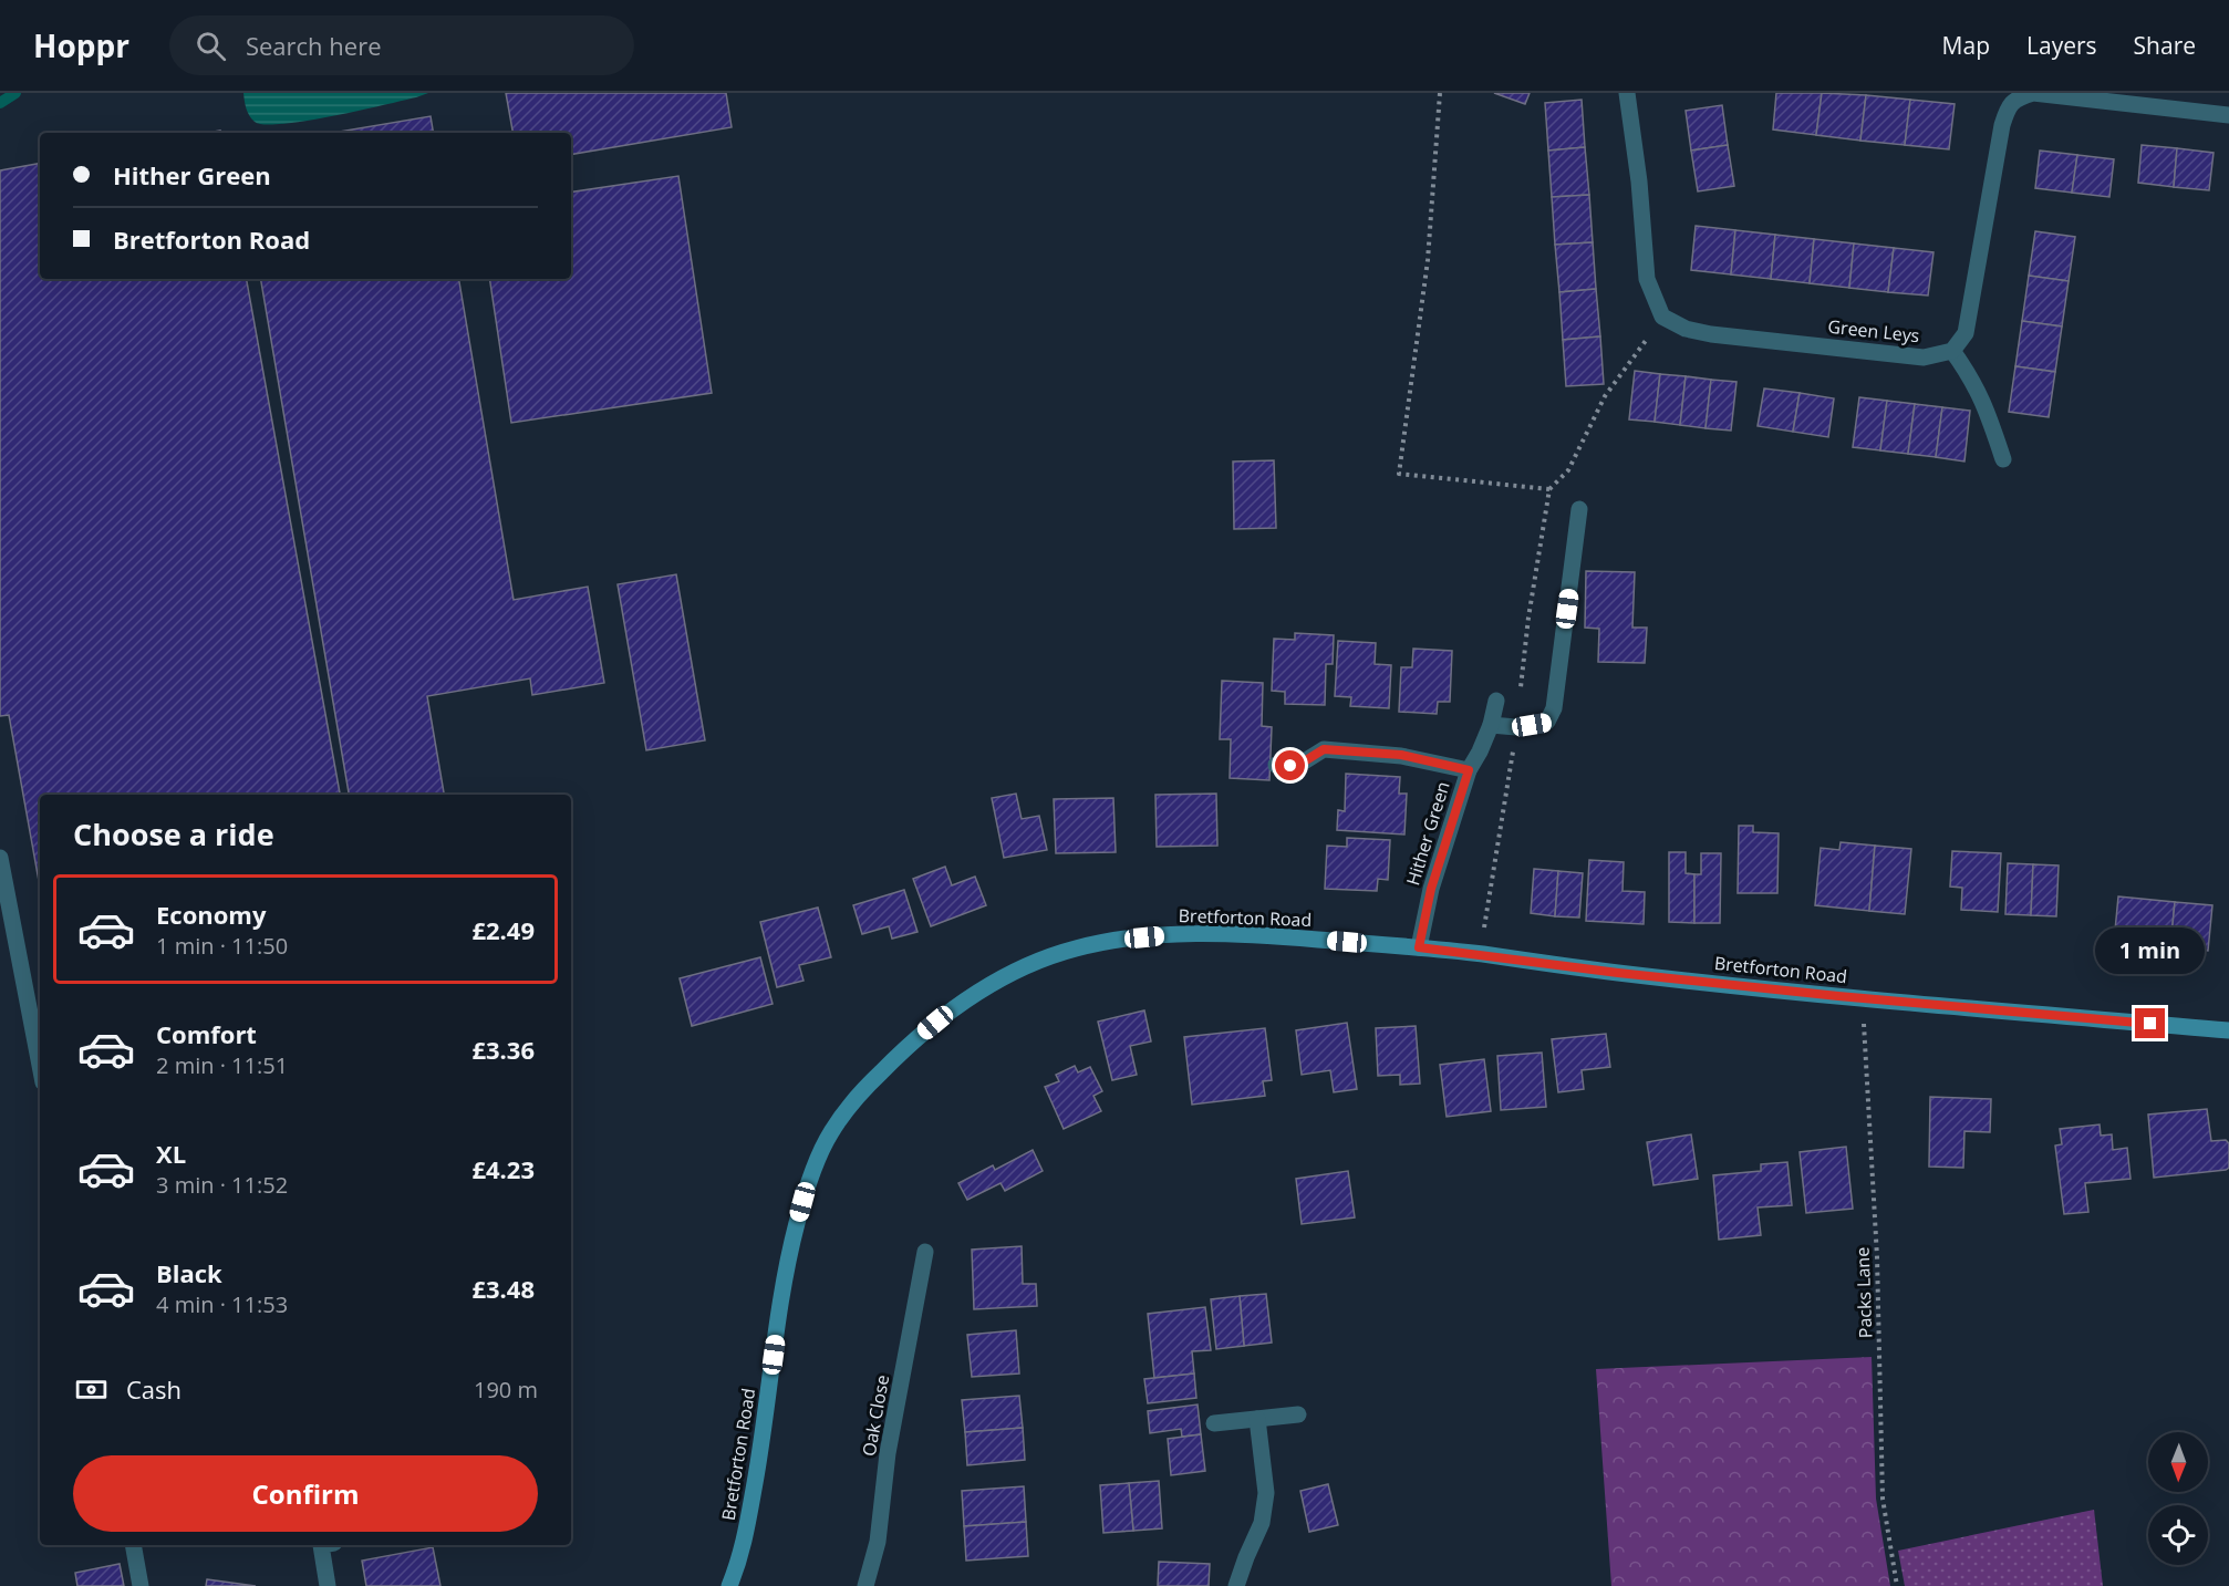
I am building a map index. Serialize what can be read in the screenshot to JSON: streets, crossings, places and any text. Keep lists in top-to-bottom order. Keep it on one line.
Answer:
{"streets":{"main road":["Bretforton Road"],"street":["Green Leys","Hither Green","Oak Close"],"path":["Packs Lane"]},"crossings":[["Hither Green","Bretforton Road"],["Bretforton Road","Packs Lane"]],"north":"bottom","page":{"header":"Hoppr","search":"Search here","nav":["Map","Layers","Share"],"banner":["Hither Green","Bretforton Road"],"heading":"Choose a ride","list":[{"name":"Economy","note":"1 min · 11:50","value":"£2.49"},{"name":"Comfort","note":"2 min · 11:51","value":"£3.36"},{"name":"XL","note":"3 min · 11:52","value":"£4.23"},{"name":"Black","note":"4 min · 11:53","value":"£3.48"}],"bubble":"1 min","pay":["Cash","190 m"],"buttons":"Confirm"}}
